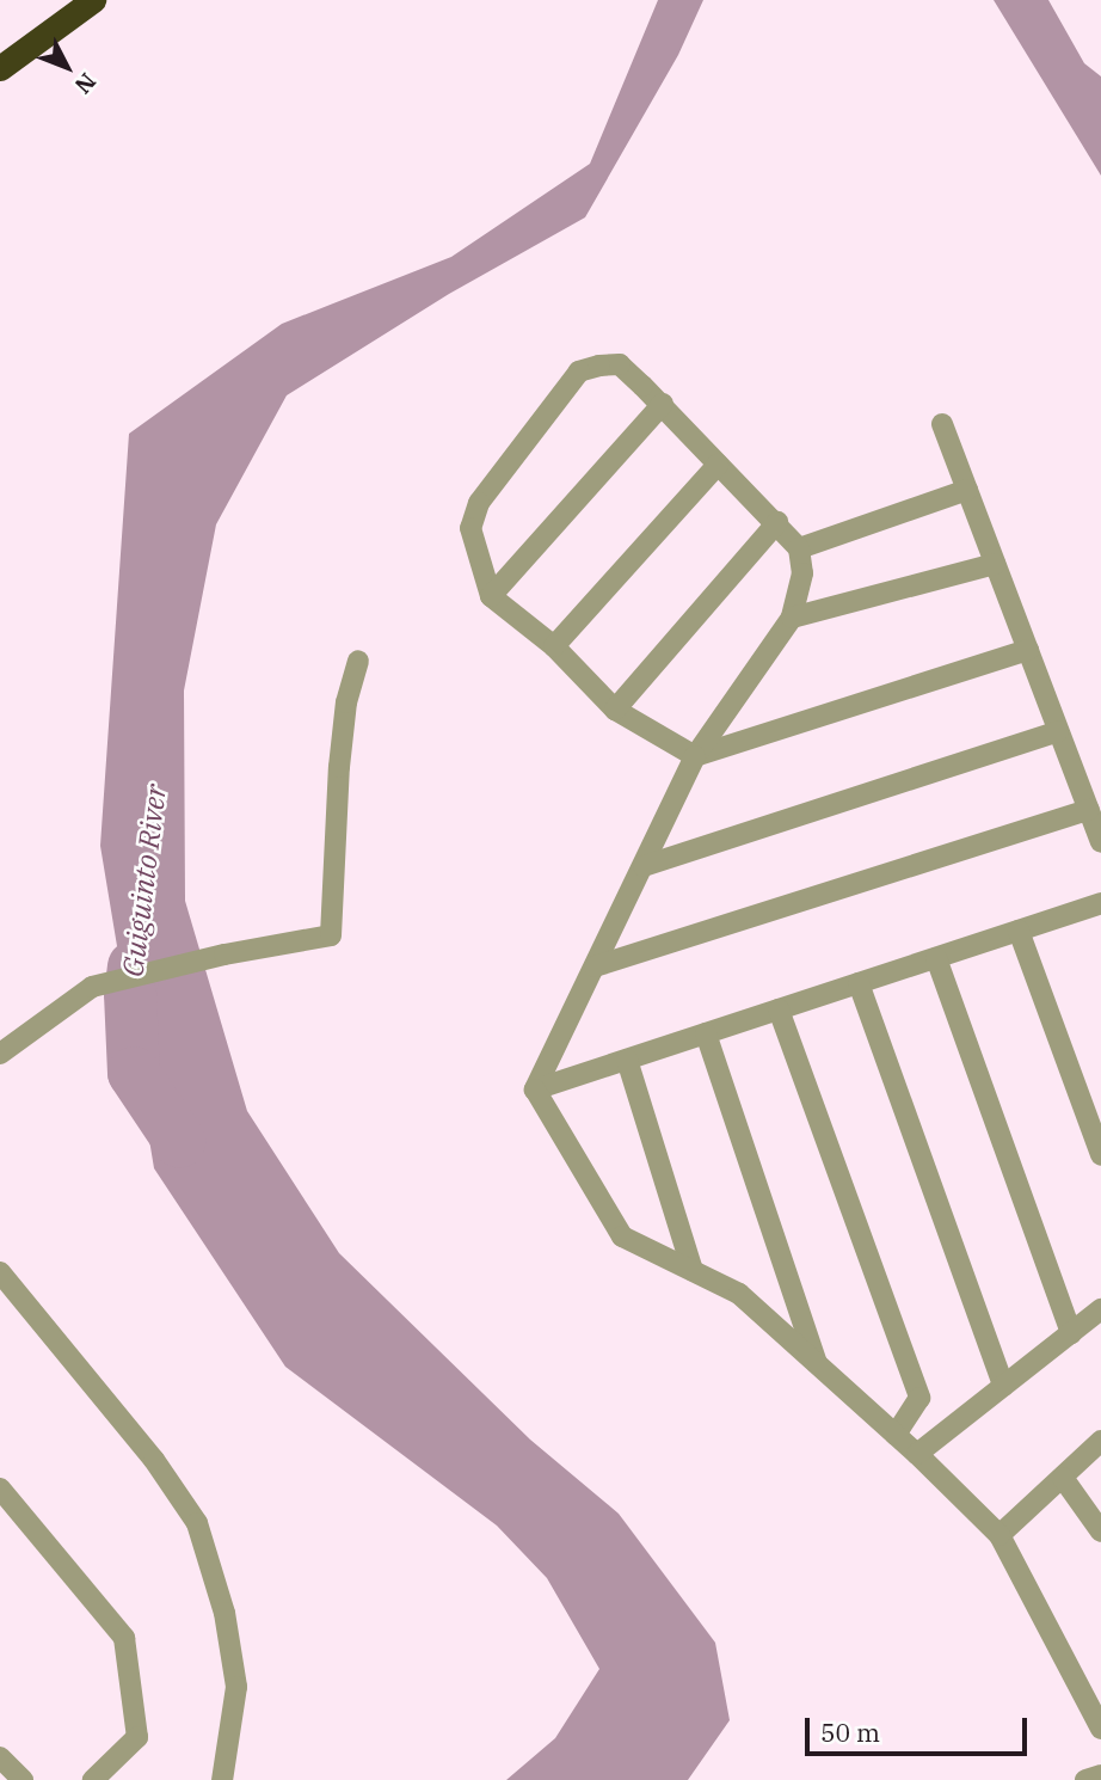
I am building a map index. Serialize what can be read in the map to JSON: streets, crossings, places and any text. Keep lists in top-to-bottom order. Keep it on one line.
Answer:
{"water":["Guiguinto River"],"scale_bar":"50 m","north":"bottom right"}
